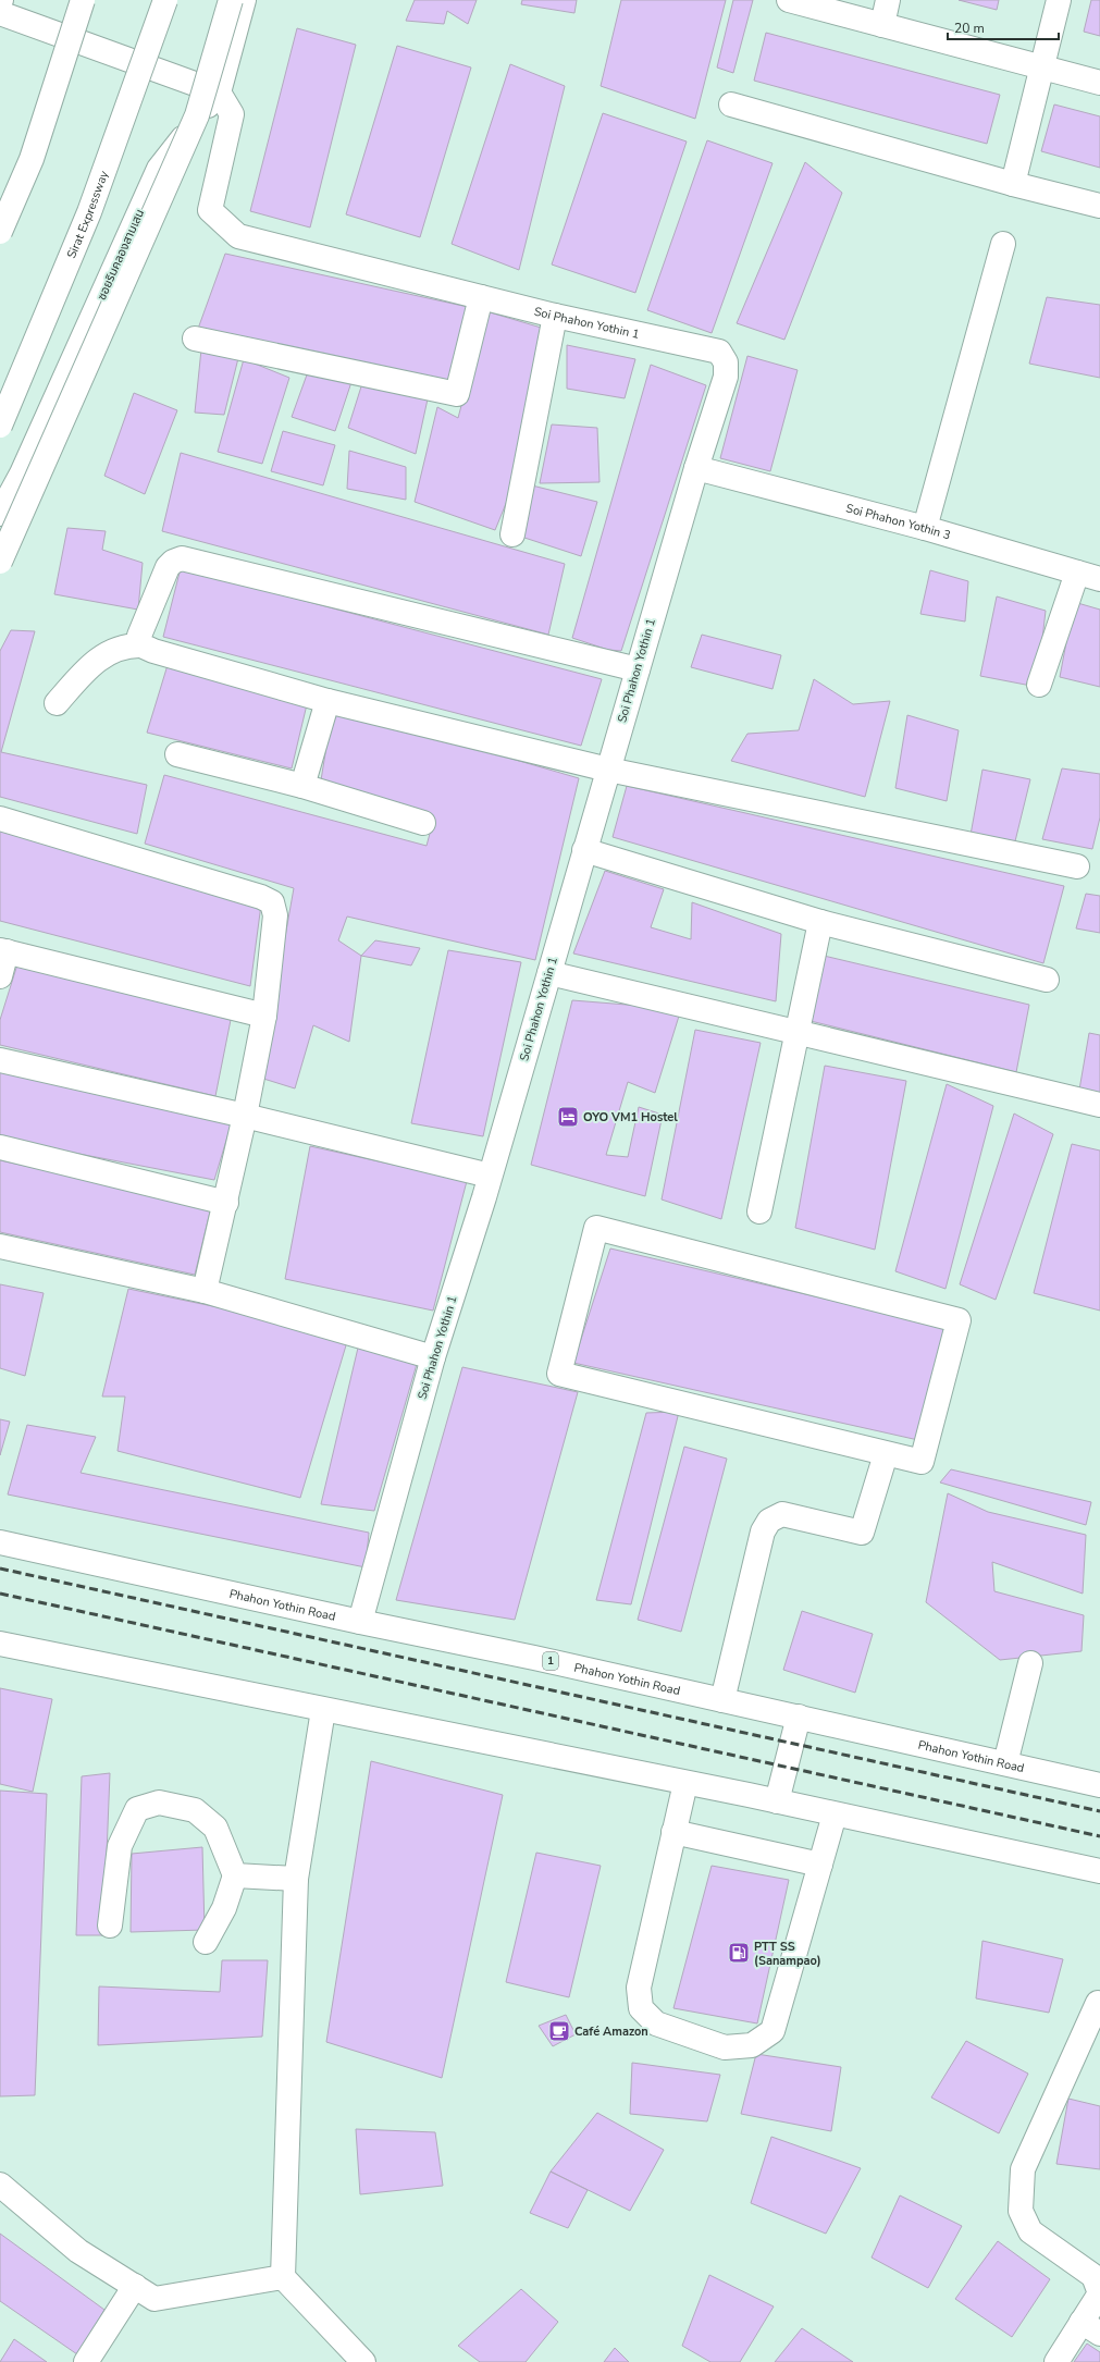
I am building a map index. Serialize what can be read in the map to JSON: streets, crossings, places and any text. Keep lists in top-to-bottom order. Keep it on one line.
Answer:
{"streets":{"main road":["Sirat Expressway","ซอยริมคลองสามเสน","Soi Phahon Yothin 1","Soi Phahon Yothin 3","Phahon Yothin Road","1"]},"crossings":[["ซอยริมคลองสามเสน","Soi Phahon Yothin 1"],["Soi Phahon Yothin 1","Soi Phahon Yothin 3"],["Soi Phahon Yothin 1","Phahon Yothin Road"]],"places":{"hotel":["OYO VM1 Hostel"],"fuel station":["PTT SS (Sanampao)"],"cafe":["Café Amazon"]},"scale_bar":"20 m"}
